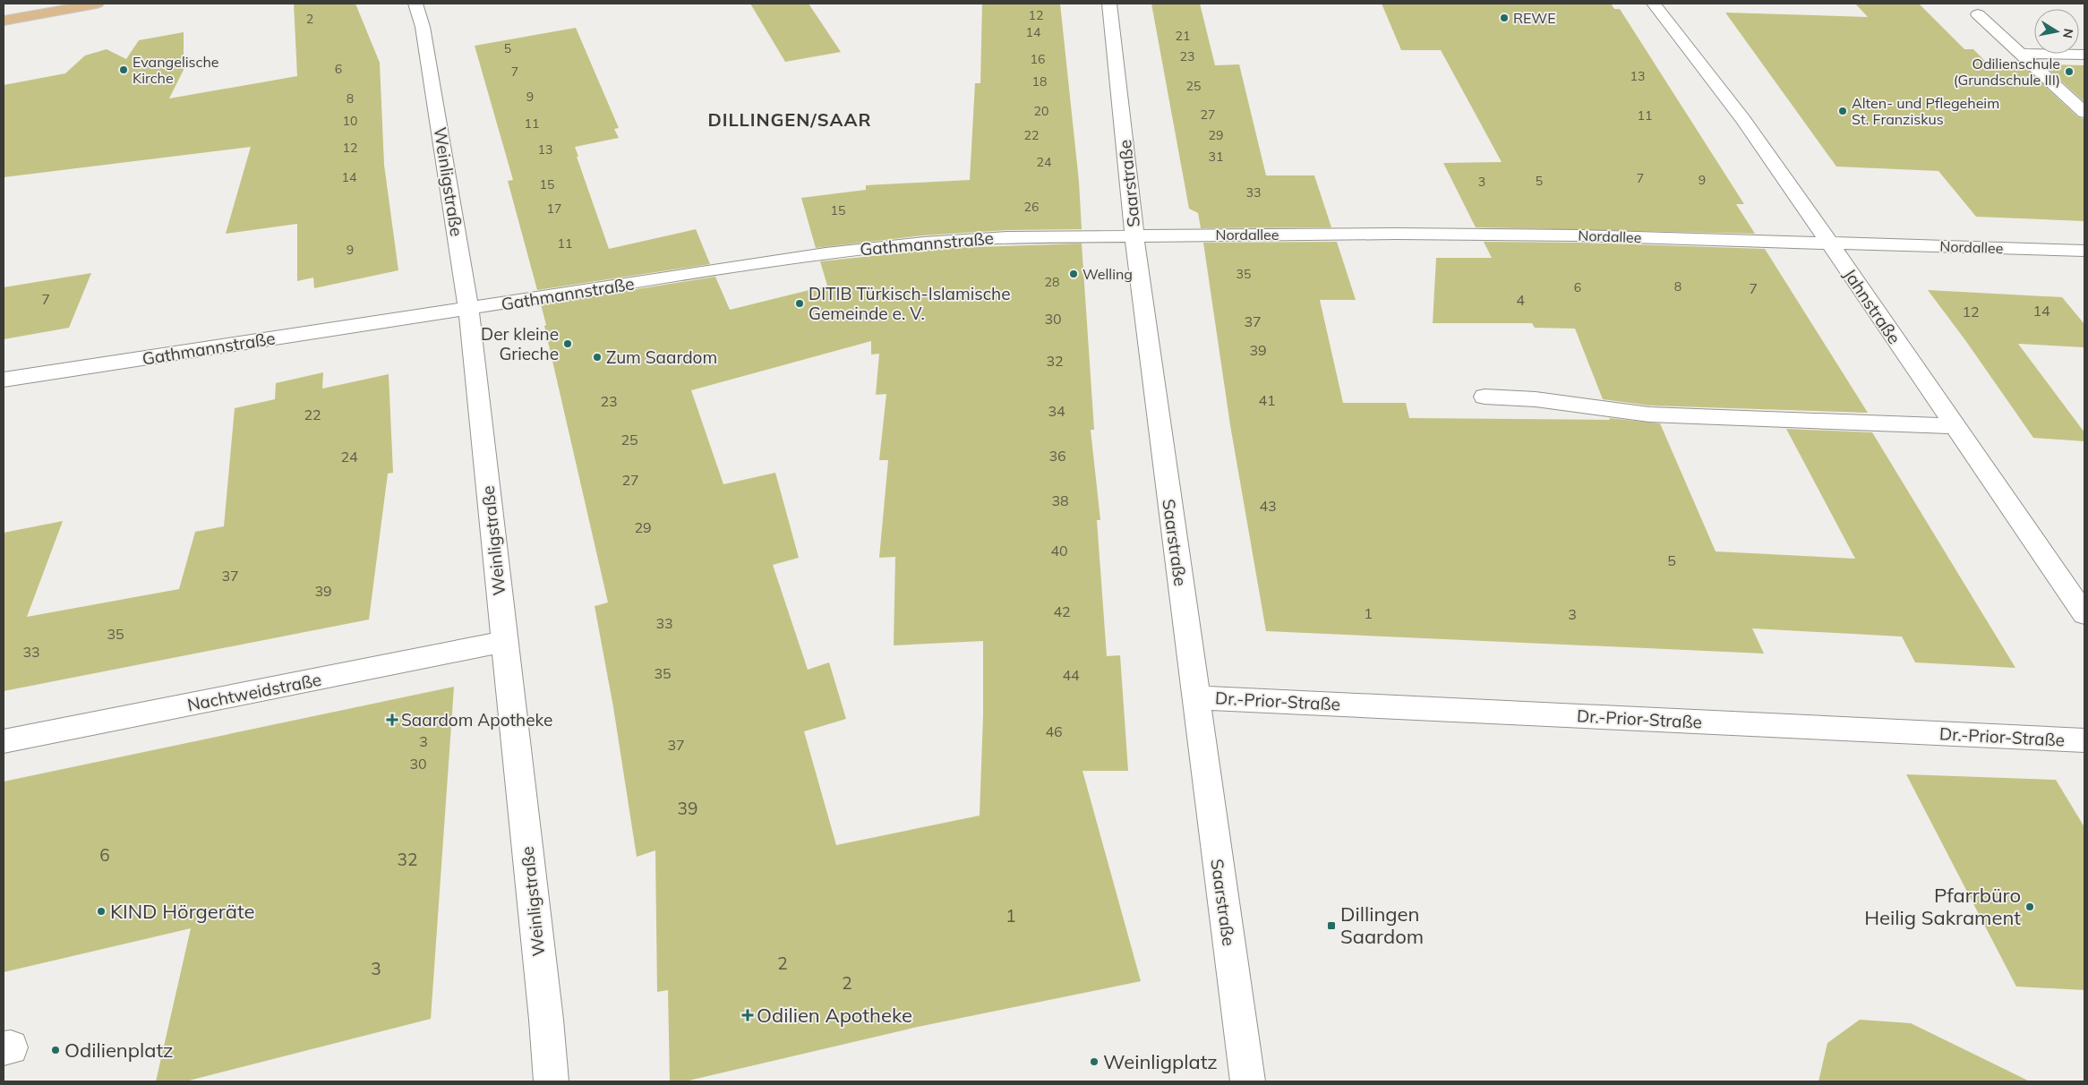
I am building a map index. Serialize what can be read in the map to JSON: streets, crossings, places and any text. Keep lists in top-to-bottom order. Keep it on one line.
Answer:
{"streets":{"street":["Weinligstraße","Saarstraße","Nordallee","Gathmannstraße","Jahnstraße","Nachtweidstraße","Dr.-Prior-Straße"]},"crossings":[["Weinligstraße","Gathmannstraße"],["Weinligstraße","Nachtweidstraße"],["Saarstraße","Nordallee"],["Saarstraße","Gathmannstraße"],["Saarstraße","Dr.-Prior-Straße"],["Nordallee","Gathmannstraße"],["Nordallee","Jahnstraße"]],"districts":["DILLINGEN/SAAR"],"places":{"other":["REWE","Evangelische Kirche","Odilienschule (Grundschule III)","Alten- und Pflegeheim St. Franziskus","Welling","DITIB Türkisch-Islamische Gemeinde e. V.","Der kleine Grieche","Zum Saardom","Pfarrbüro Heilig Sakrament","KIND Hörgeräte","Odilienplatz","Weinligplatz"],"health":["Saardom Apotheke","Odilien Apotheke"],"transit":["Dillingen Saardom"]},"house_numbers":["12","2","14","21","5","23","16","6","7","13","18","25","9","8","20","27","11","10","11","22","29","12","13","31","24","14","7","9","5","3","15","33","26","17","15","11","9","35","28","8","6","7","7","4","14","12","30","37","39","32","41","23","34","22","25","36","24","27","38","43","29","40","5","37","39","42","1","3","33","35","33","35","44","46","3","37","30","39","6","32","1","2","3","2"],"north":"right"}
